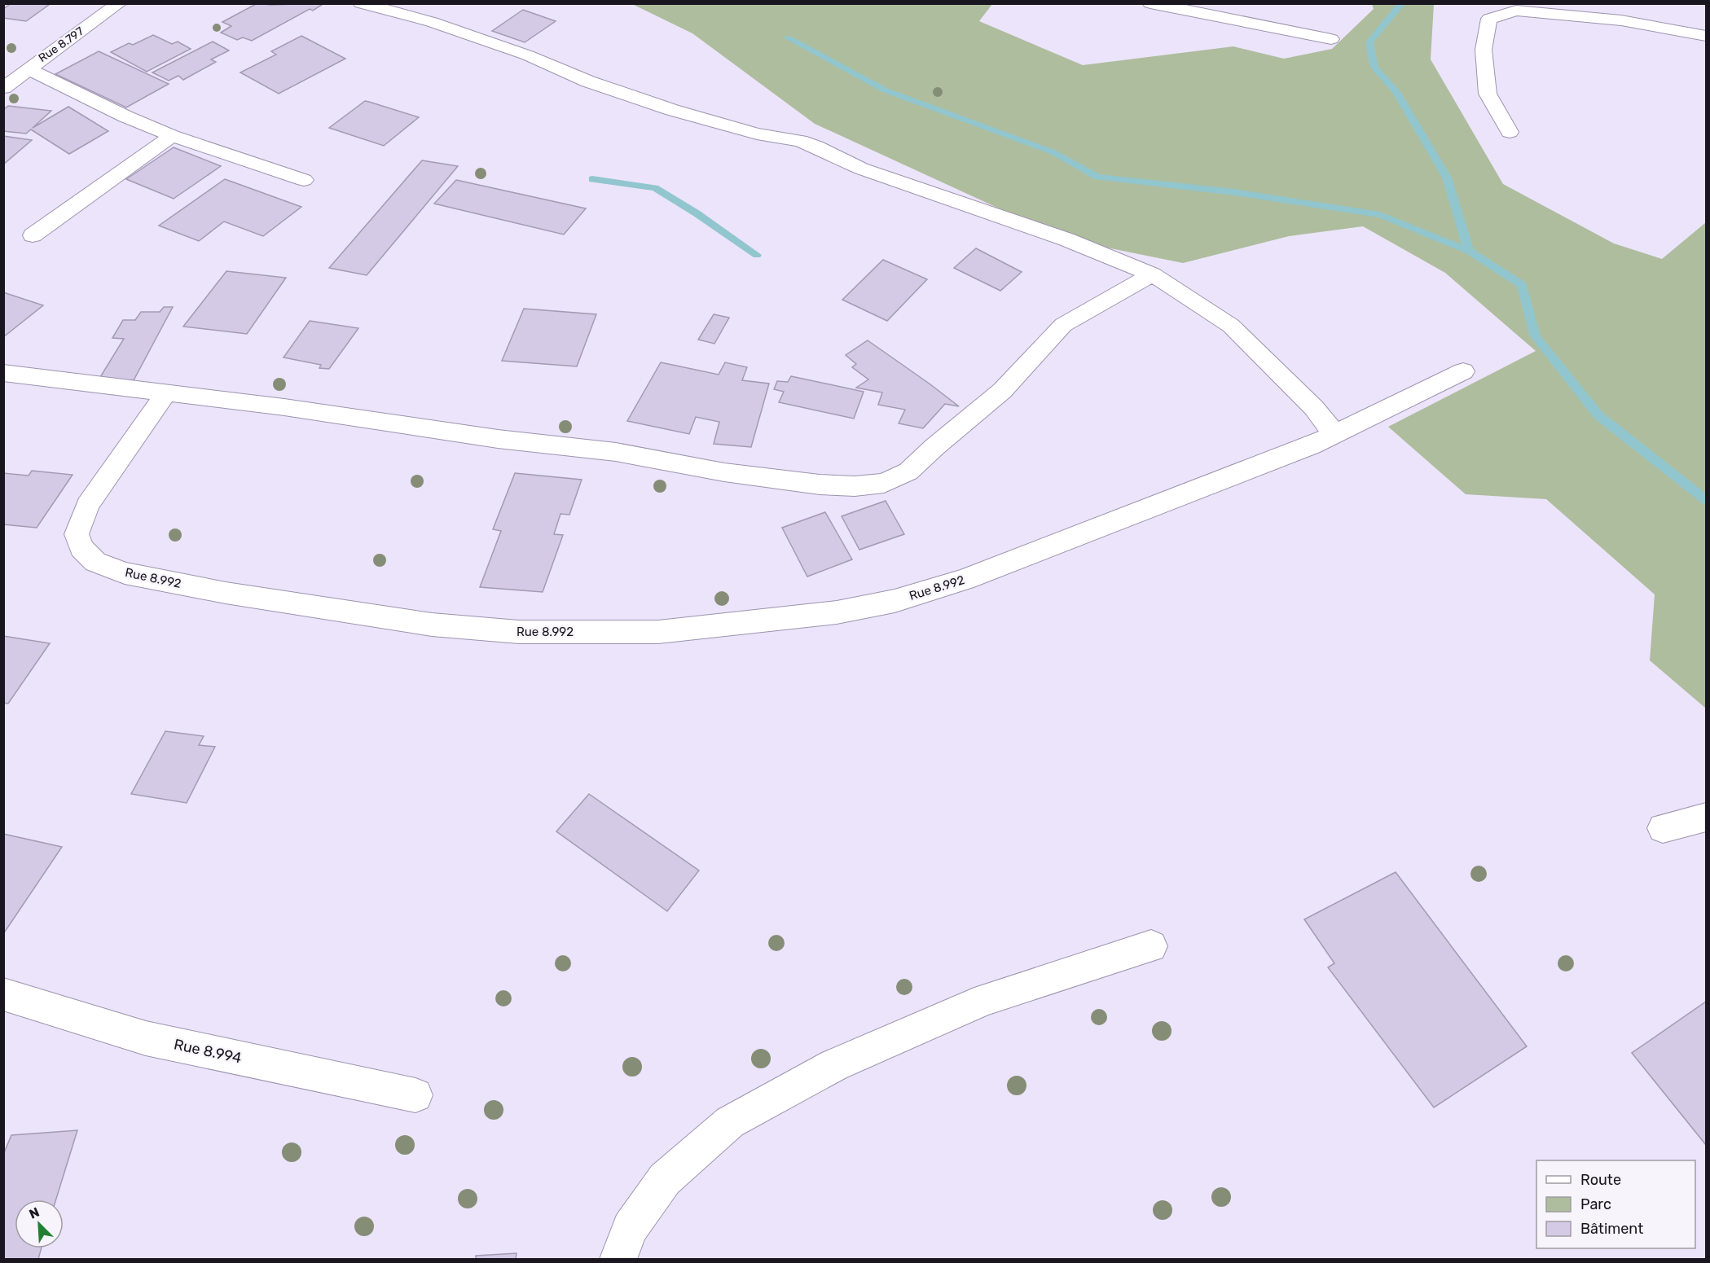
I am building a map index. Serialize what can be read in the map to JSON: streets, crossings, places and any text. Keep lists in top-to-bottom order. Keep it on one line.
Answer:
{"streets":{"street":["Rue 8.797","Rue 8.992","Rue 8.994"]},"legend":["Route","Parc","Bâtiment"],"north":"top left"}
